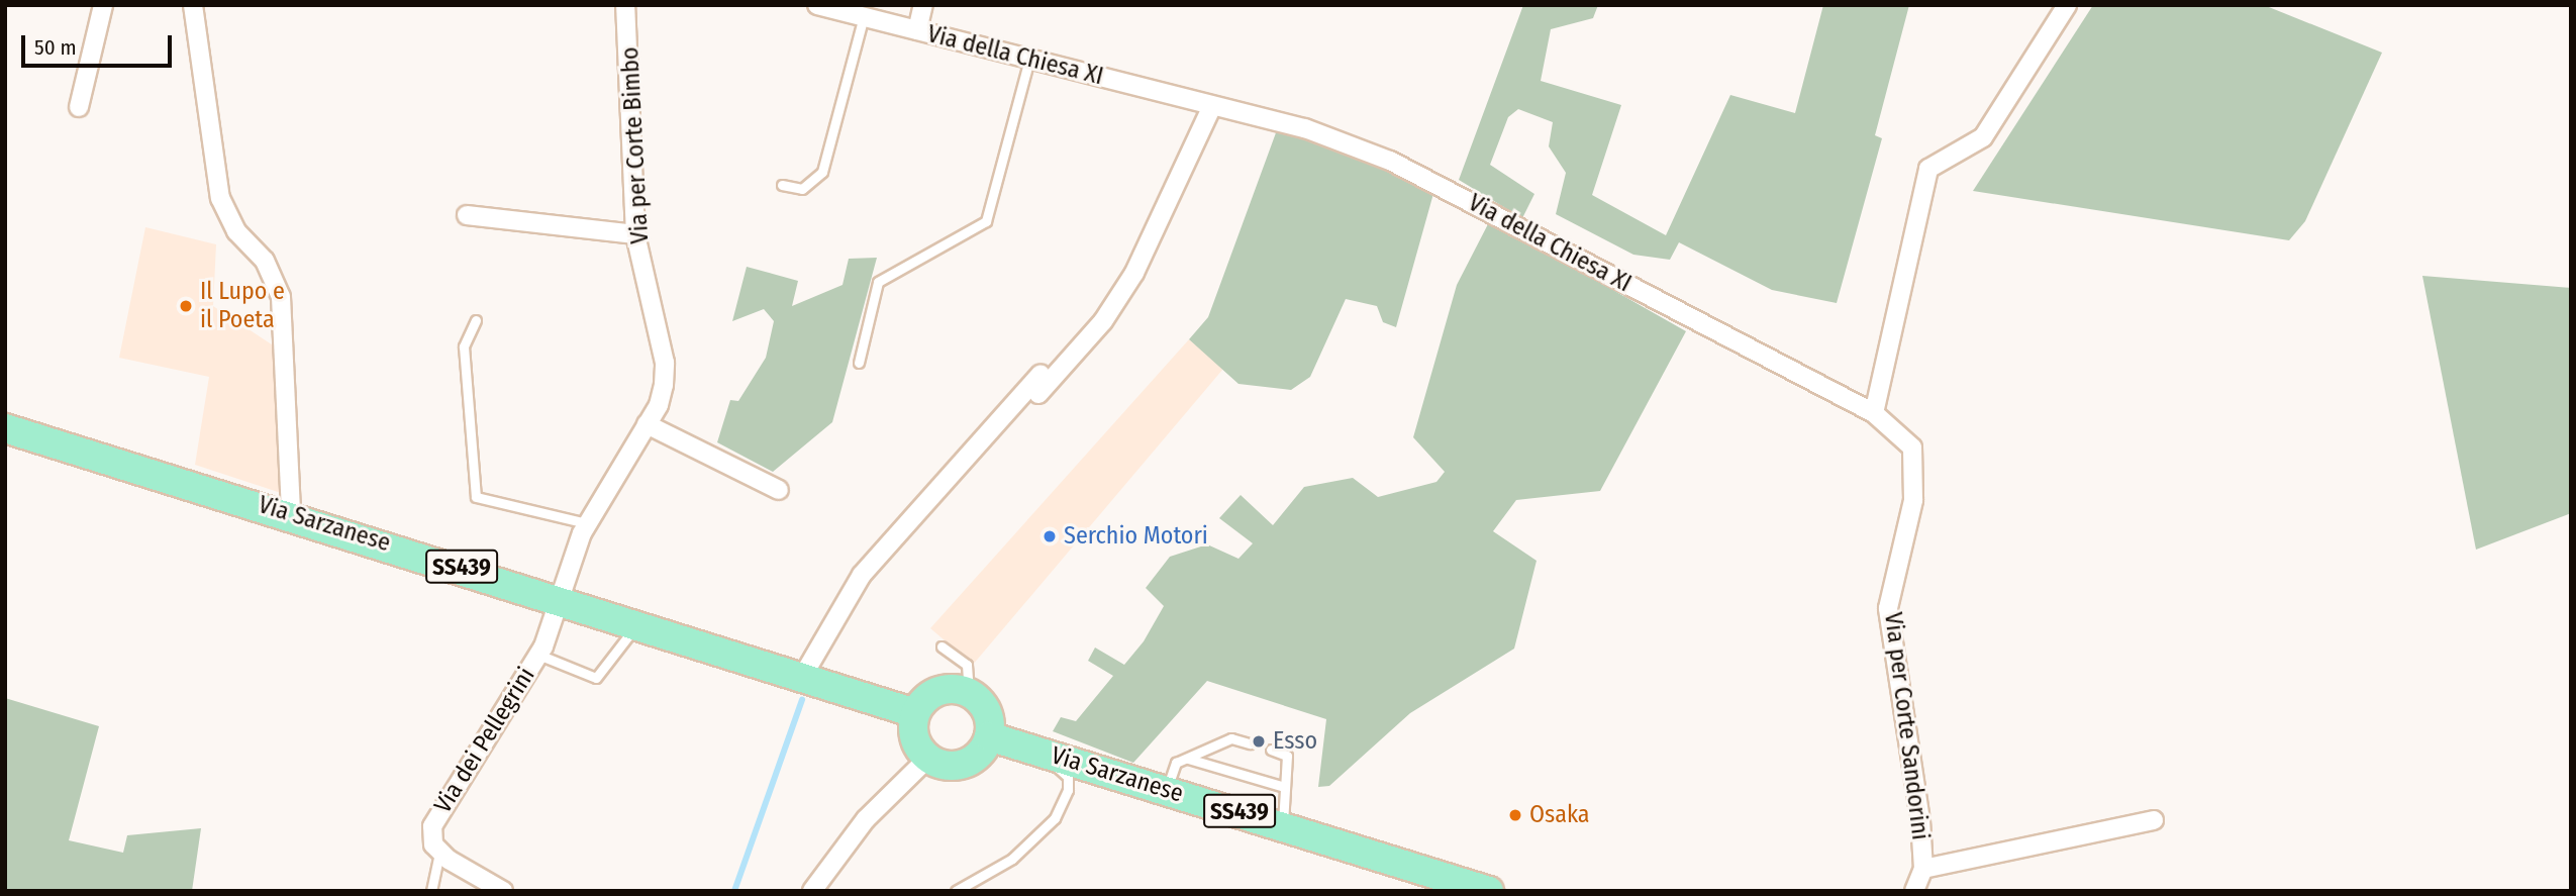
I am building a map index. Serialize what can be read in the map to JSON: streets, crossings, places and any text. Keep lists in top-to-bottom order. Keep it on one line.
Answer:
{"streets":{"main road":["Via Sarzanese","SS439"],"street":["Via della Chiesa XI","Via per Corte Bimbo","Via per Corte Sandorini","Via dei Pellegrini"]},"crossings":[["Via della Chiesa XI","Via per Corte Sandorini"],["Via per Corte Bimbo","Via Sarzanese"],["Via per Corte Bimbo","Via dei Pellegrini"],["Via Sarzanese","Via dei Pellegrini"]],"places":["Il Lupo e il Poeta","Serchio Motori","Esso","Osaka"],"scale_bar":"50 m"}
